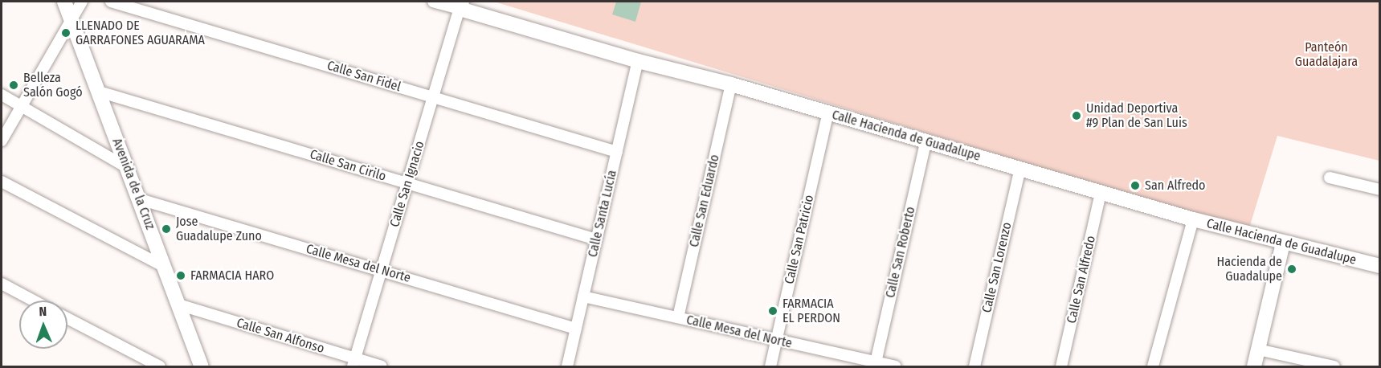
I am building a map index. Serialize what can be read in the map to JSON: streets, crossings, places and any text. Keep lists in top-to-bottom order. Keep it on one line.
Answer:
{"streets":{"street":["Calle San Fidel","Calle Hacienda de Guadalupe","Calle San Cirilo","Avenida de la Cruz","Calle San Ignacio","Calle San Eduardo","Calle Santa Lucía","Calle San Patricio","Calle San Roberto","Calle Mesa del Norte","Calle San Lorenzo","Calle San Alfredo","Calle San Alfonso"]},"crossings":[["Calle San Fidel","Calle San Ignacio"],["Calle San Fidel","Calle Santa Lucía"],["Calle Hacienda de Guadalupe","Calle San Ignacio"],["Calle Hacienda de Guadalupe","Calle San Eduardo"],["Calle Hacienda de Guadalupe","Calle Santa Lucía"],["Calle Hacienda de Guadalupe","Calle San Patricio"],["Calle Hacienda de Guadalupe","Calle San Roberto"],["Calle Hacienda de Guadalupe","Calle San Lorenzo"],["Calle Hacienda de Guadalupe","Calle San Alfredo"],["Calle San Cirilo","Avenida de la Cruz"],["Calle San Cirilo","Calle San Ignacio"],["Calle San Cirilo","Calle Santa Lucía"],["Avenida de la Cruz","Calle Mesa del Norte"],["Avenida de la Cruz","Calle San Alfonso"],["Calle San Ignacio","Calle Mesa del Norte"],["Calle San Ignacio","Calle San Alfonso"],["Calle San Eduardo","Calle Mesa del Norte"],["Calle Santa Lucía","Calle Mesa del Norte"],["Calle San Patricio","Calle Mesa del Norte"],["Calle San Roberto","Calle Mesa del Norte"]],"parks":["Panteón Guadalajara"],"places":["LLENADO DE GARRAFONES AGUARAMA","Belleza Salón Gogó","Unidad Deportiva #9 Plan de San Luis","San Alfredo","Jose Guadalupe Zuno","Hacienda de Guadalupe","FARMACIA HARO","FARMACIA EL PERDON"],"north":"top"}
